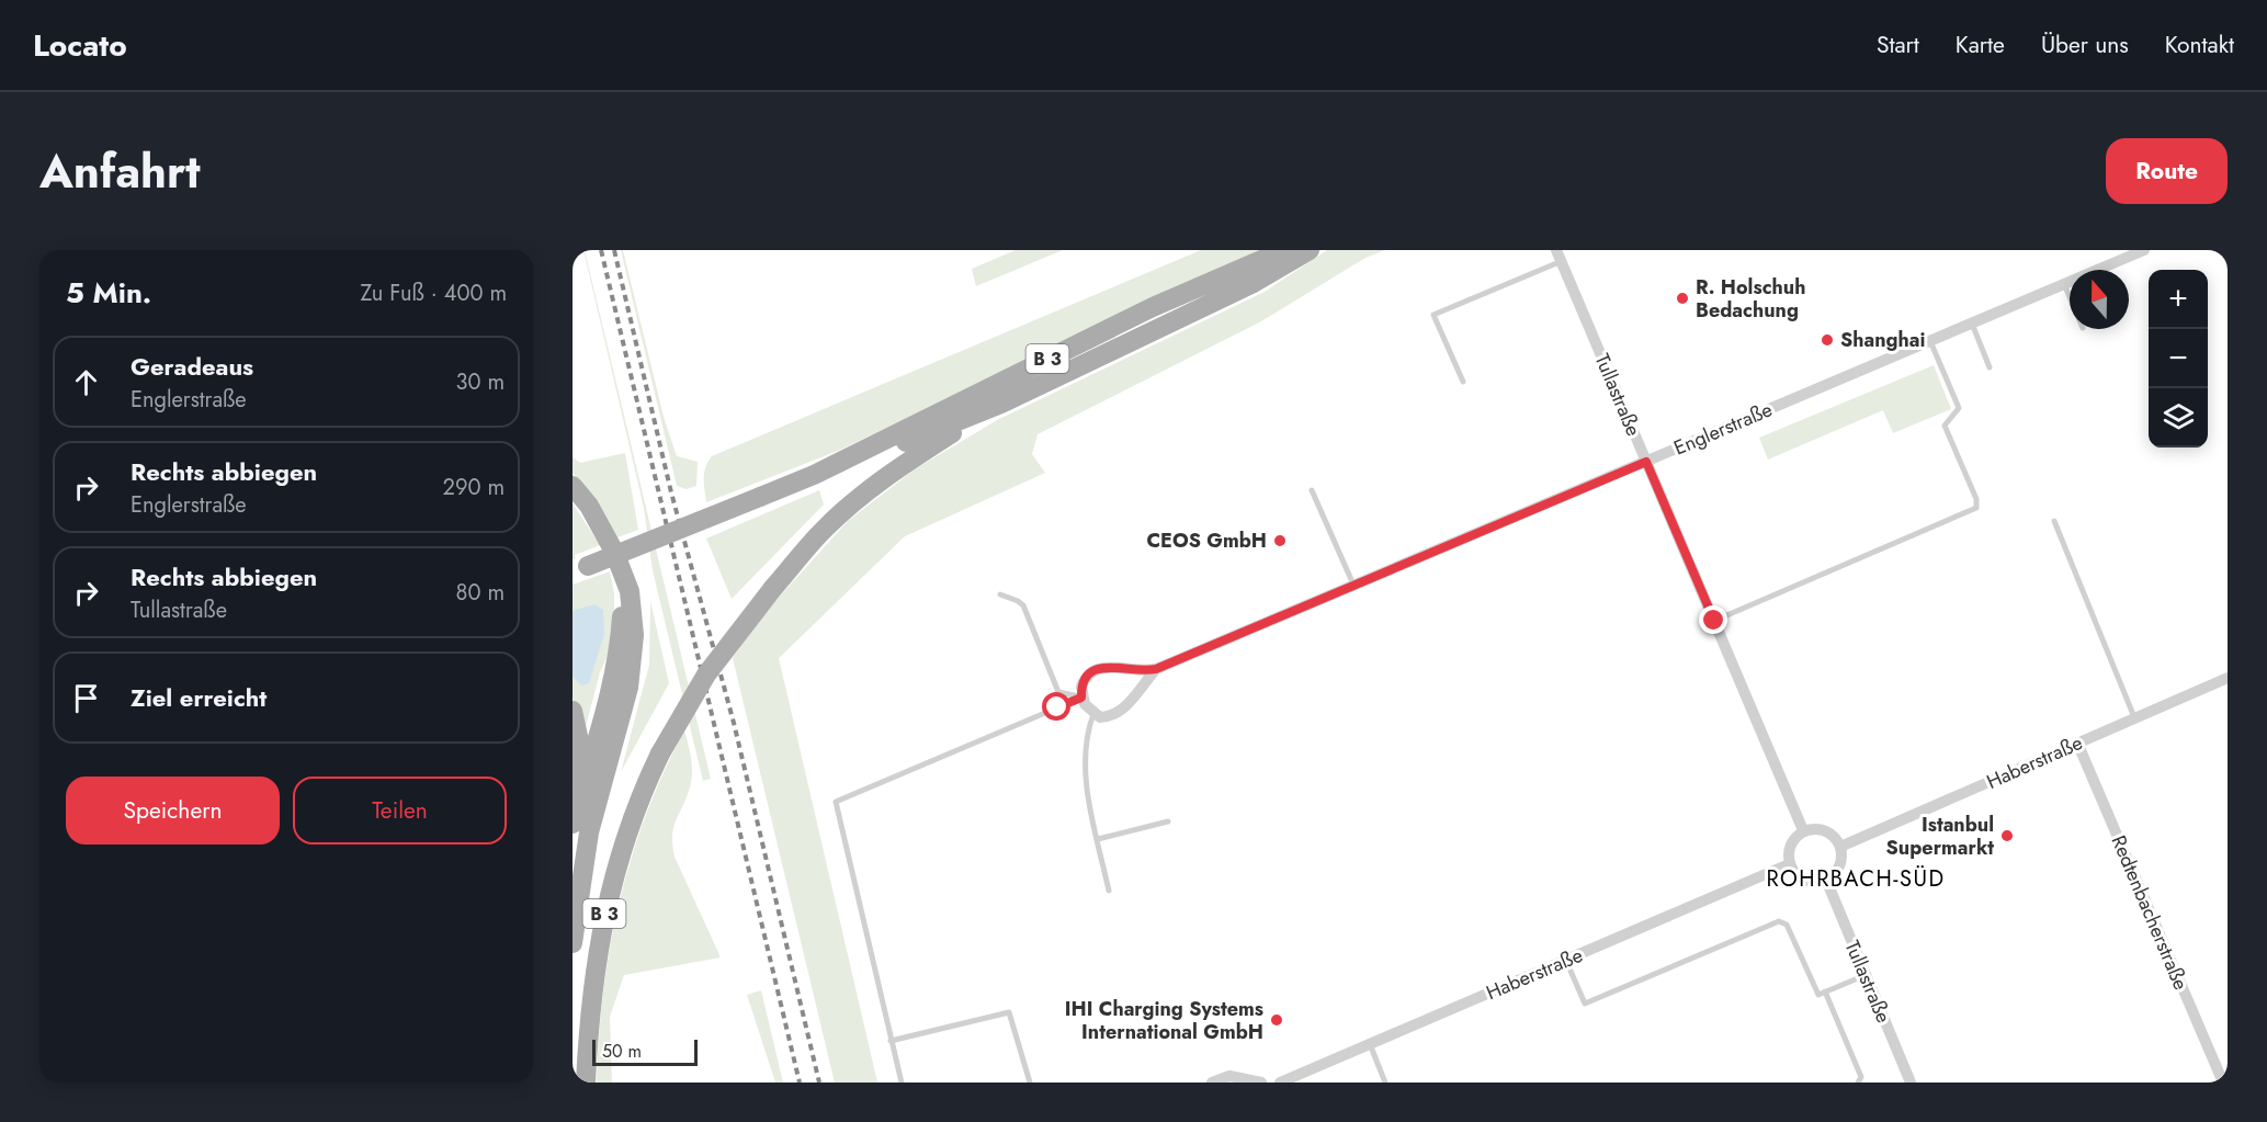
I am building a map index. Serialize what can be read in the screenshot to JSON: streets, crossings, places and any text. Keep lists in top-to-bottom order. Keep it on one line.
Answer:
{"streets":{"main road":["B 3"],"street":["Tullastraße","Englerstraße","Haberstraße","Redtenbacherstraße"]},"crossings":[["Tullastraße","Englerstraße"],["Tullastraße","Haberstraße"],["Haberstraße","Redtenbacherstraße"]],"districts":["ROHRBACH-SÜD"],"places":["R. Holschuh Bedachung","Shanghai","CEOS GmbH","Istanbul Supermarkt","IHI Charging Systems International GmbH"],"scale_bar":"50 m","north":"top","page":{"header":"Locato","nav":["Start","Karte","Über uns","Kontakt"],"title":"Anfahrt","buttons":["Route",["Speichern","Teilen"]],"heading":["5 Min.","Zu Fuß · 400 m"],"map_buttons":["+","−"],"list":[["Geradeaus","Englerstraße","30 m"],["Rechts abbiegen","Englerstraße","290 m"],["Rechts abbiegen","Tullastraße","80 m"],"Ziel erreicht"],"scale":"50 m"}}
